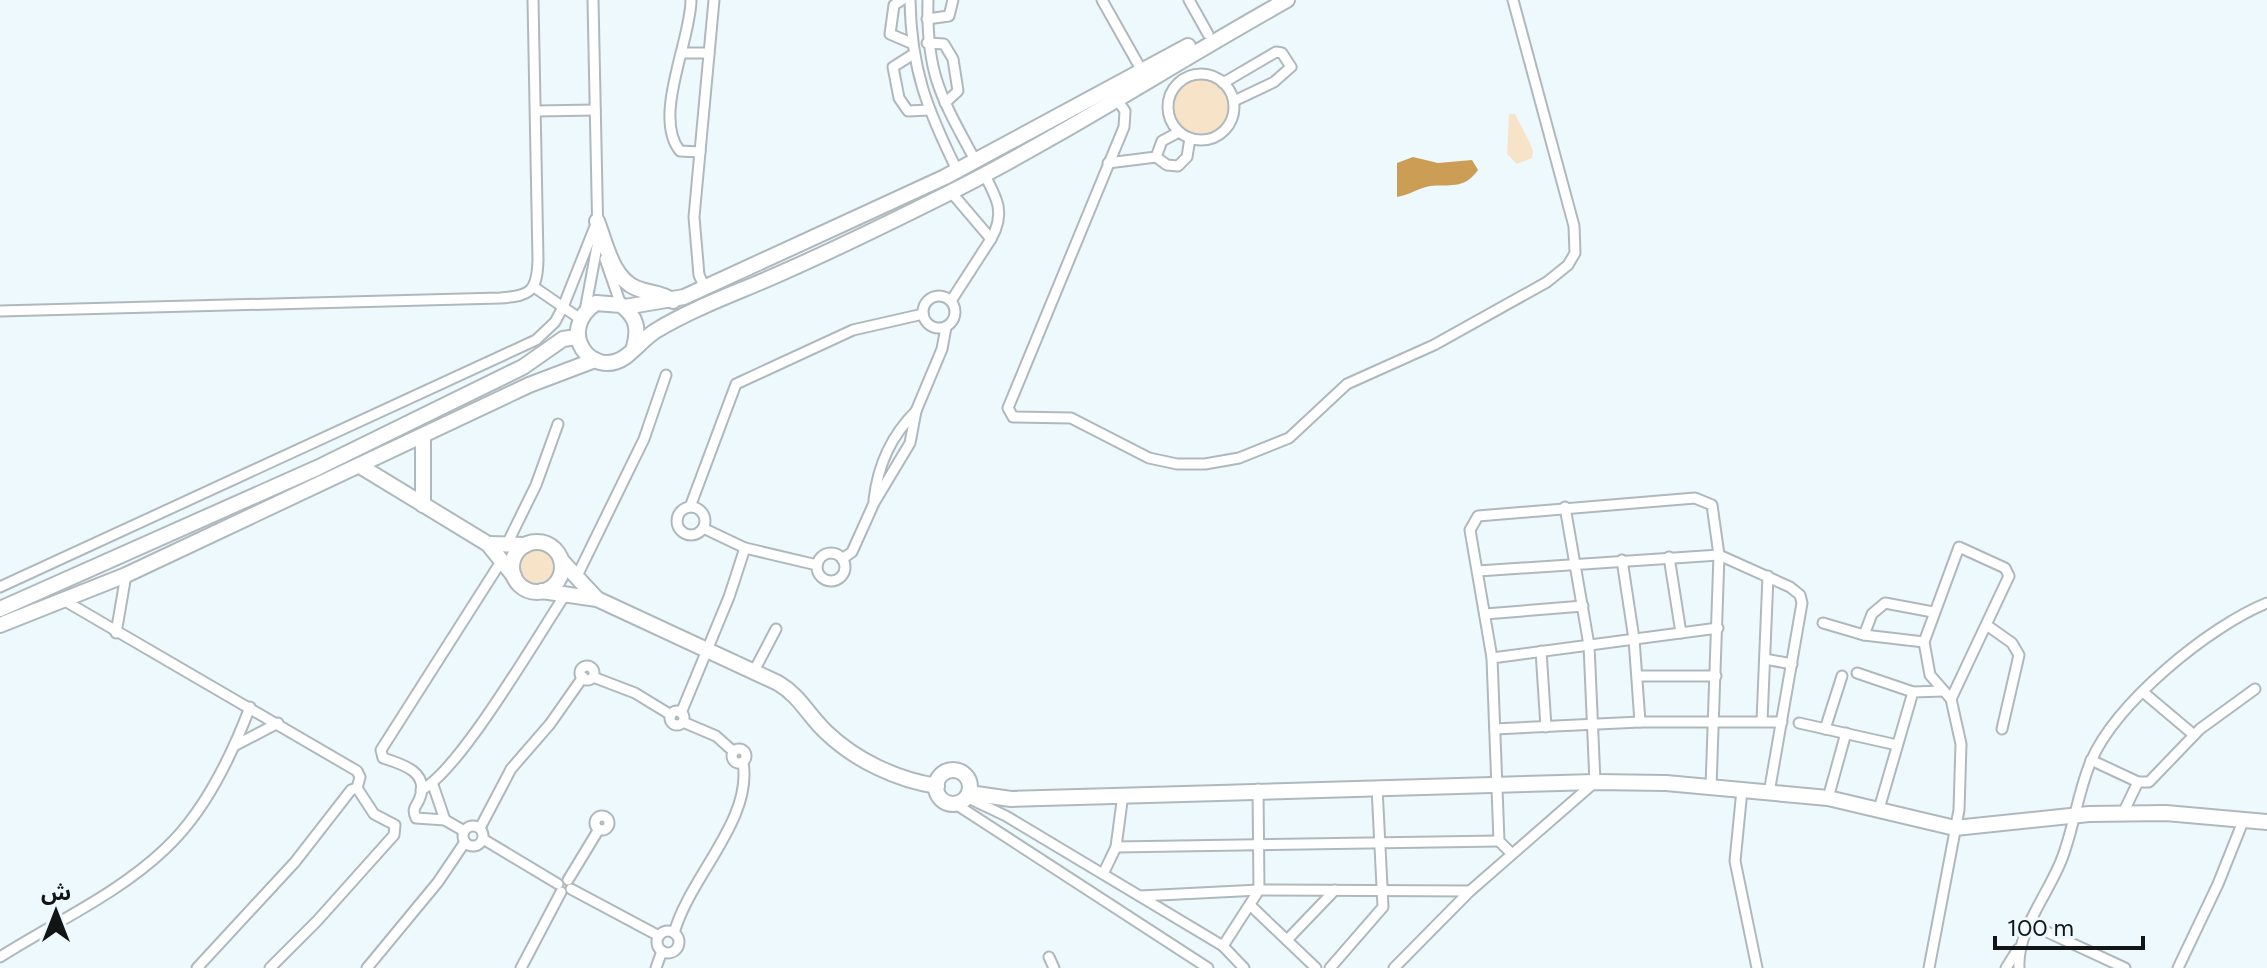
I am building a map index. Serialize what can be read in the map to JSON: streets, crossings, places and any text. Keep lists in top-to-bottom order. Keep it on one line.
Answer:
{"scale_bar":"100 m","north":"top"}
